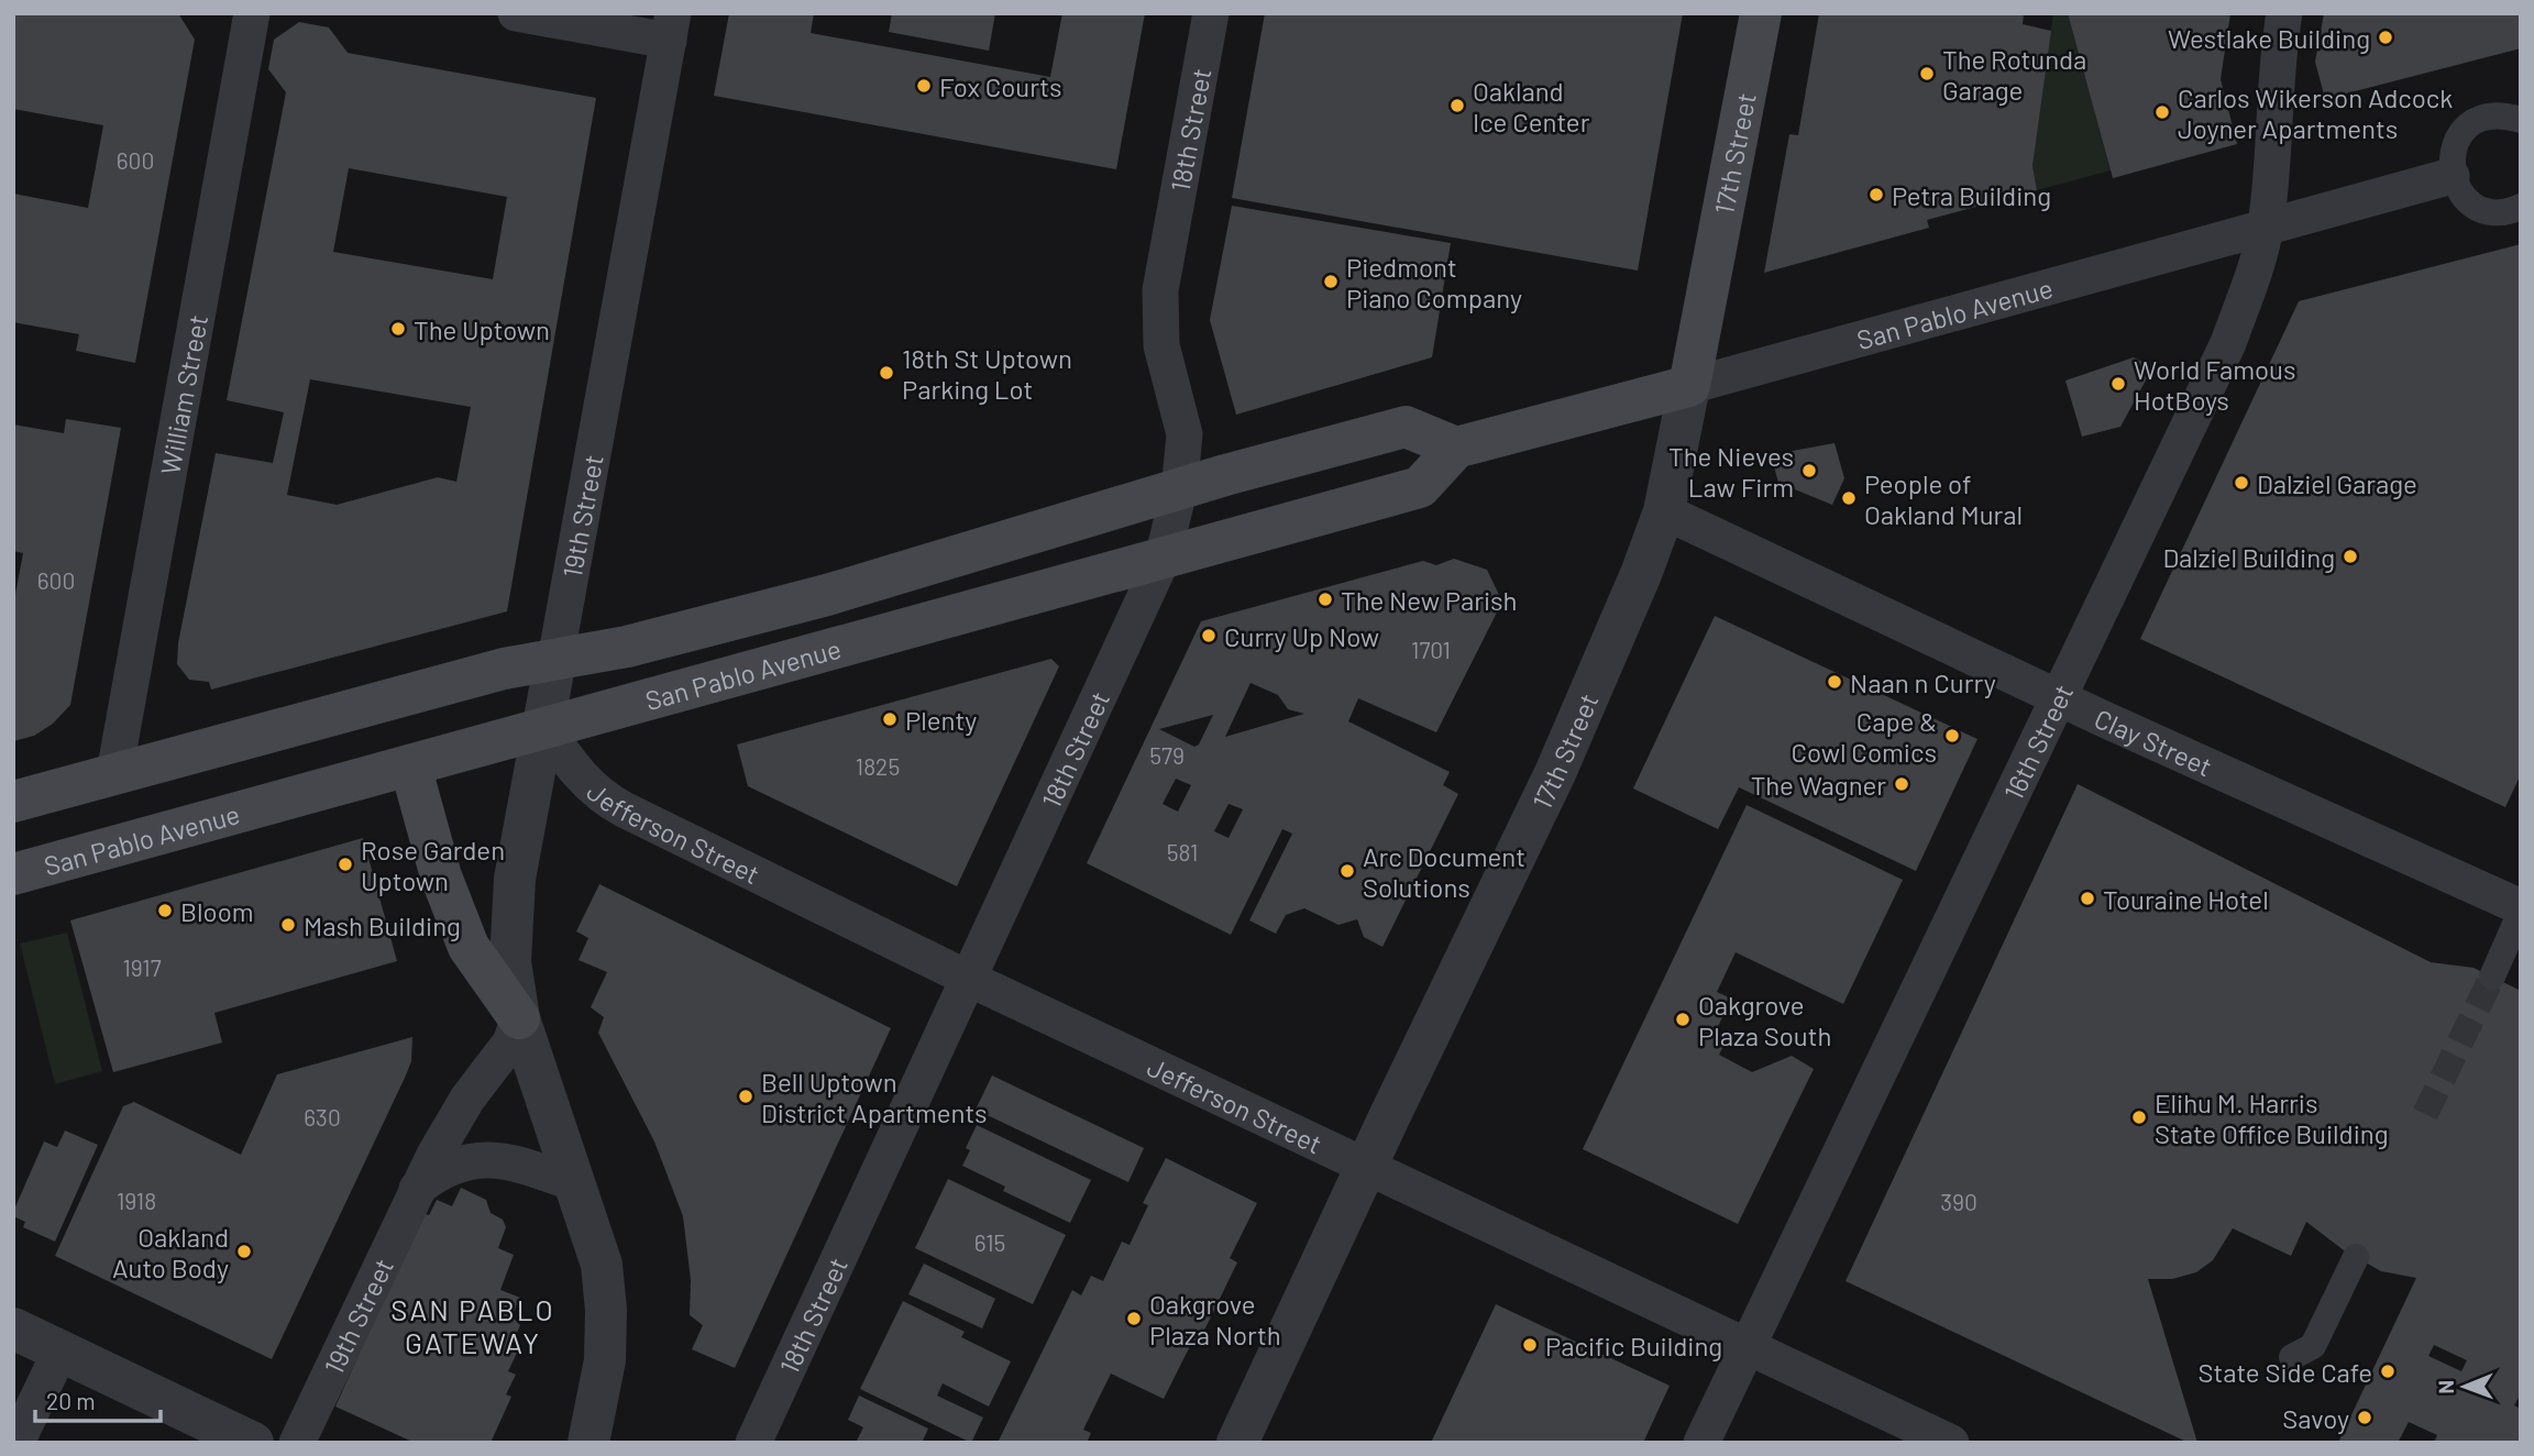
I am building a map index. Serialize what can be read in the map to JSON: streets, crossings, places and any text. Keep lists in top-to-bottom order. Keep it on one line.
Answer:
{"streets":{"main road":["17th Street","San Pablo Avenue"],"street":["18th Street","William Street","19th Street","16th Street","Clay Street","Jefferson Street"]},"crossings":[["18th Street","San Pablo Avenue"],["18th Street","Jefferson Street"],["17th Street","San Pablo Avenue"],["17th Street","Clay Street"],["17th Street","Jefferson Street"],["San Pablo Avenue","William Street"],["San Pablo Avenue","19th Street"],["San Pablo Avenue","16th Street"],["San Pablo Avenue","Jefferson Street"],["19th Street","Jefferson Street"],["16th Street","Clay Street"],["16th Street","Jefferson Street"]],"districts":["SAN PABLO GATEWAY"],"places":["Westlake Building","The Rotunda Garage","Fox Courts","Oakland Ice Center","Carlos Wikerson Adcock Joyner Apartments","Petra Building","Piedmont Piano Company","The Uptown","18th St Uptown Parking Lot","World Famous HotBoys","The Nieves Law Firm","Dalziel Garage","People of Oakland Mural","Dalziel Building","The New Parish","Curry Up Now","Naan n Curry","Plenty","Cape & Cowl Comics","The Wagner","Rose Garden Uptown","Arc Document Solutions","Touraine Hotel","Bloom","Mash Building","Oakgrove Plaza South","Bell Uptown District Apartments","Elihu M. Harris State Office Building","Oakland Auto Body","Oakgrove Plaza North","Pacific Building","State Side Cafe","Savoy"],"house_numbers":["600","600","1701","579","1825","581","1917","630","1918","390","615"],"scale_bar":"20 m","north":"left"}
